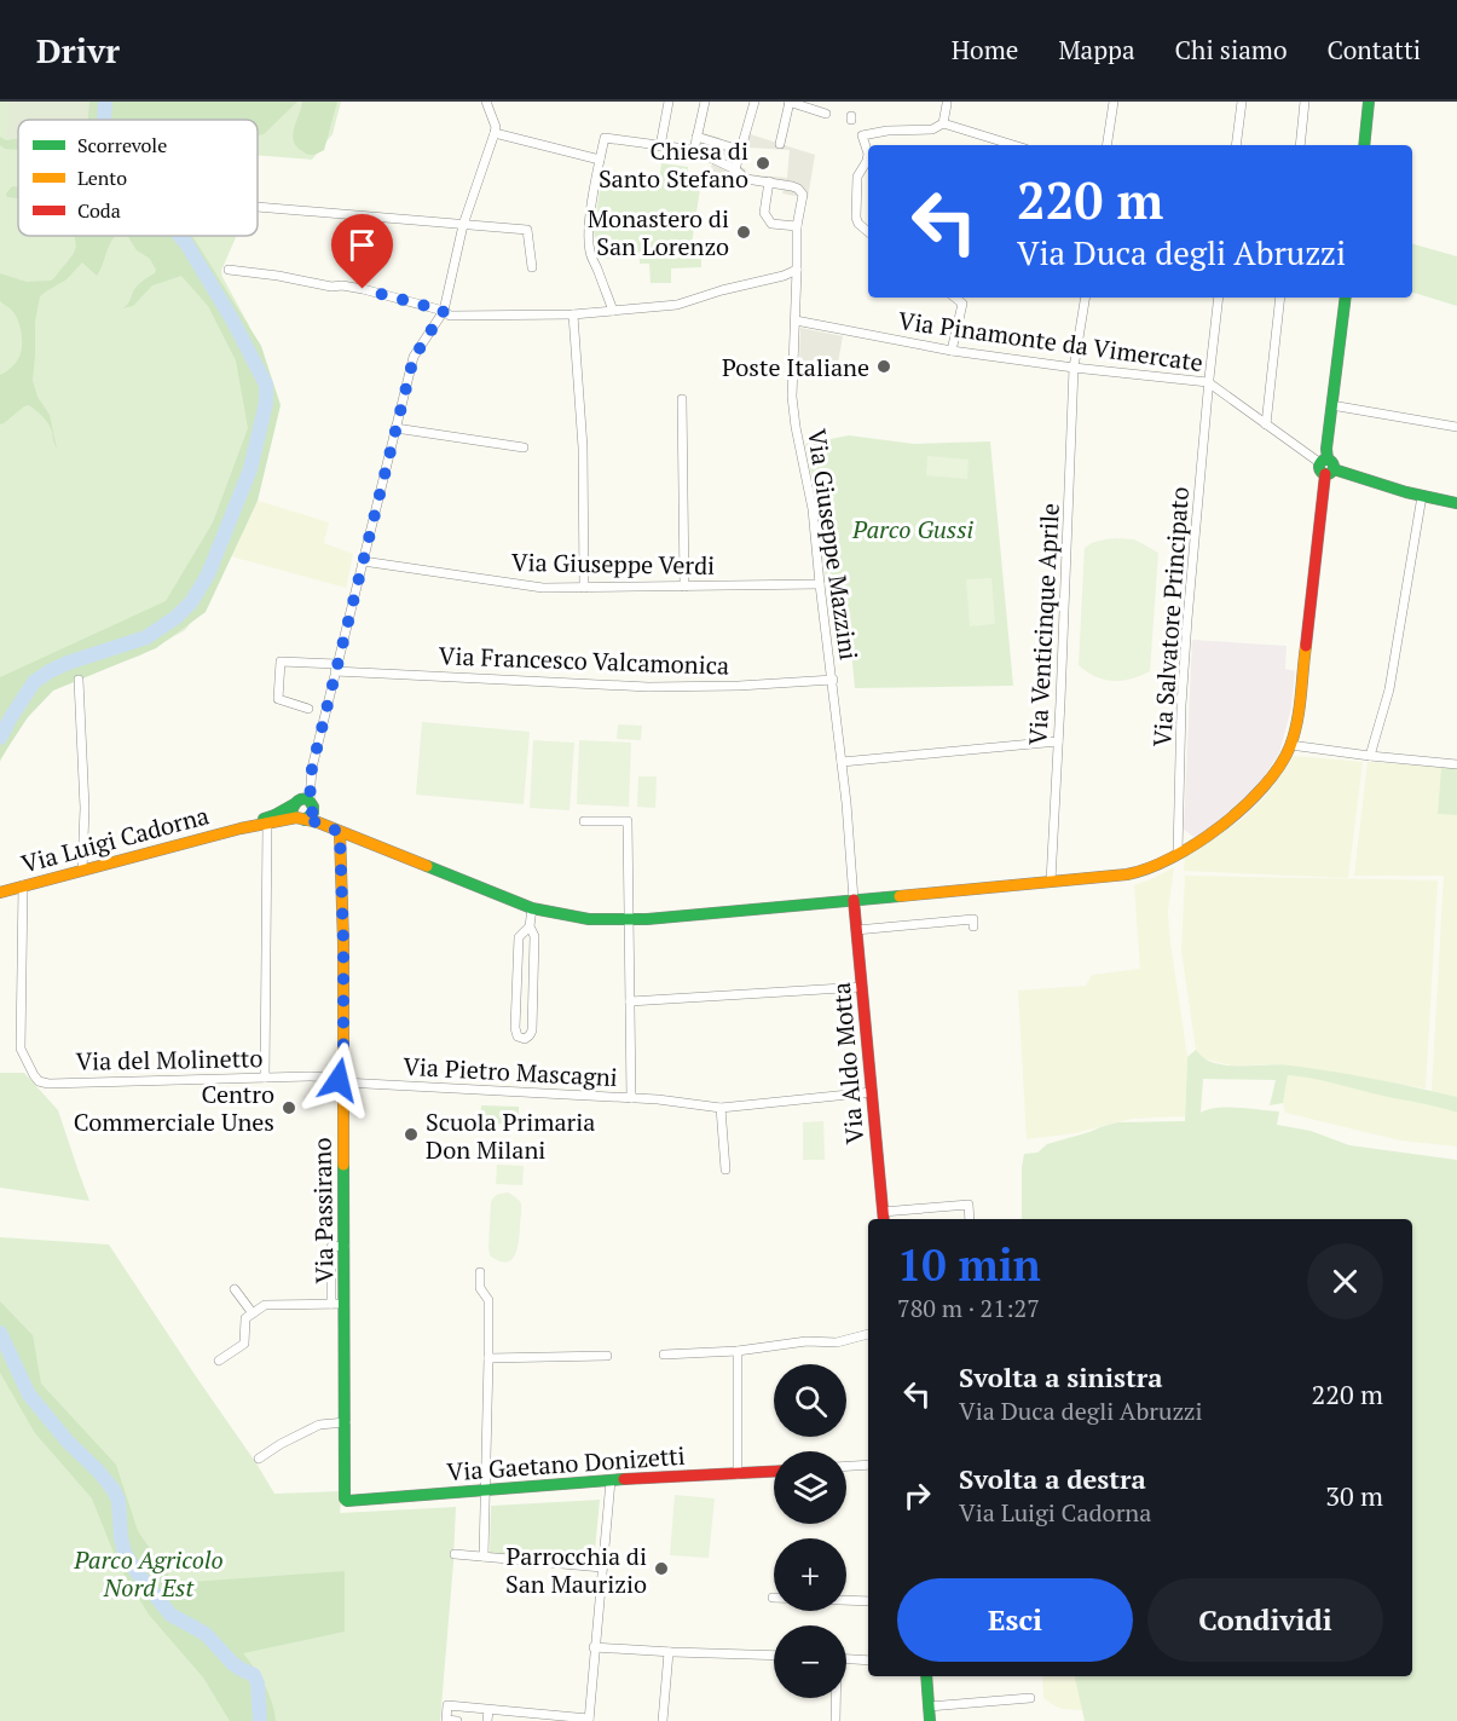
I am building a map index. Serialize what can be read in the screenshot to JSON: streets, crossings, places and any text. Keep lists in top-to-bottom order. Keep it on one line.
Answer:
{"streets":{"street":["Via Pinamonte da Vimercate","Via Giuseppe Mazzini","Via Giuseppe Verdi","Via Salvatore Principato","Via Venticinque Aprile","Via Francesco Valcamonica","Via Luigi Cadorna","Via del Molinetto","Via Aldo Motta","Via Pietro Mascagni","Via Passirano","Via Gaetano Donizetti"]},"crossings":[["Via Pinamonte da Vimercate","Via Giuseppe Mazzini"],["Via Pinamonte da Vimercate","Via Salvatore Principato"],["Via Pinamonte da Vimercate","Via Venticinque Aprile"],["Via Giuseppe Mazzini","Via Giuseppe Verdi"],["Via Giuseppe Mazzini","Via Francesco Valcamonica"],["Via Giuseppe Mazzini","Via Aldo Motta"],["Via Luigi Cadorna","Via del Molinetto"],["Via del Molinetto","Via Pietro Mascagni"],["Via del Molinetto","Via Passirano"],["Via Aldo Motta","Via Pietro Mascagni"],["Via Pietro Mascagni","Via Passirano"],["Via Passirano","Via Gaetano Donizetti"]],"parks":["Parco Gussi","Parco Agricolo Nord Est"],"places":["Chiesa di Santo Stefano","Monastero di San Lorenzo","Poste Italiane","Centro Commerciale Unes","Scuola Primaria Don Milani","Parrocchia di San Maurizio"],"legend":["Scorrevole","Lento","Coda"],"page":{"header":"Drivr","nav":["Home","Mappa","Chi siamo","Contatti"],"turn":["220 m","Via Duca degli Abruzzi"],"heading":["10 min","780 m · 21:27"],"list":[{"name":"Svolta a sinistra","note":"Via Duca degli Abruzzi","value":"220 m"},{"name":"Svolta a destra","note":"Via Luigi Cadorna","value":"30 m"}],"map_buttons":["+","−"],"buttons":["Esci","Condividi"]}}
